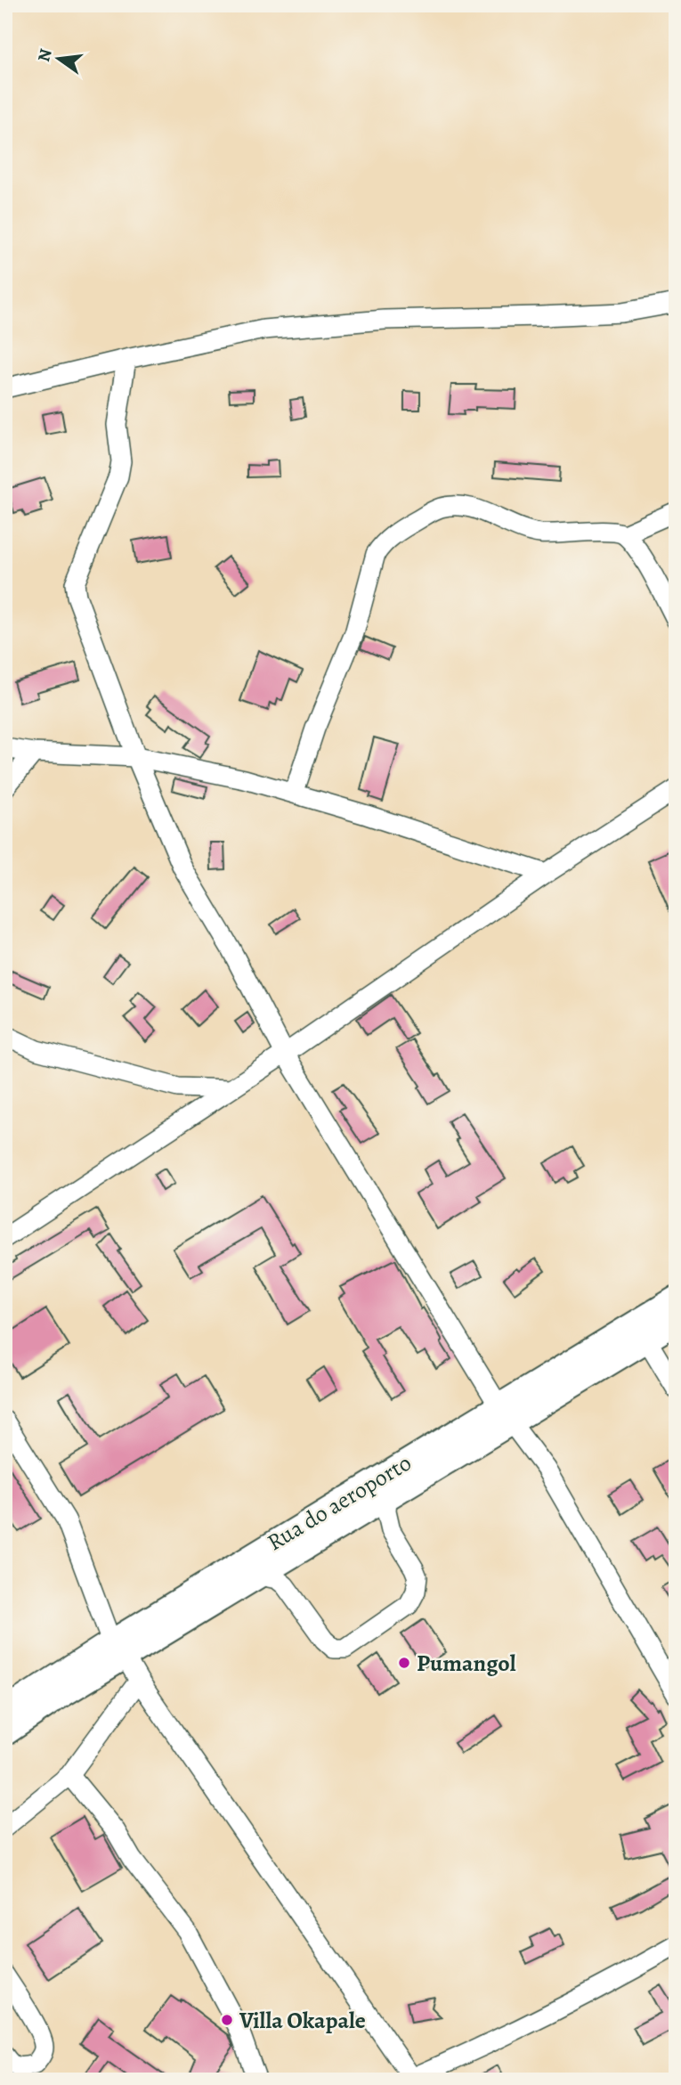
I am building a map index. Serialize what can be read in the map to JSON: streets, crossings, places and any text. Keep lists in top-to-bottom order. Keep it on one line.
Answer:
{"streets":{"main road":["Rua do aeroporto"]},"places":["Pumangol","Villa Okapale"],"north":"left"}
